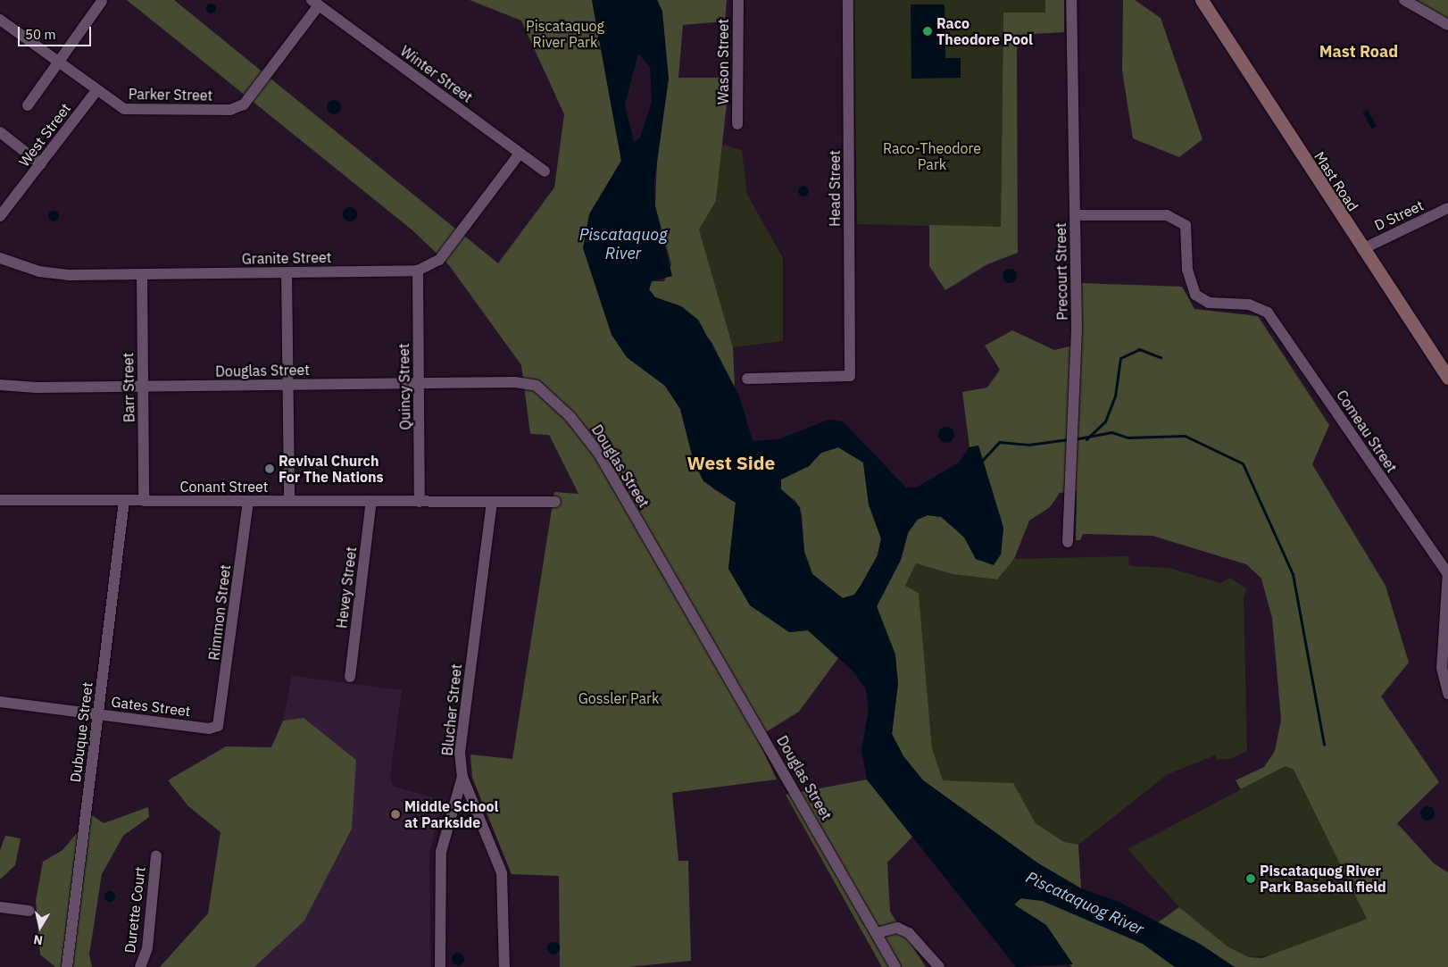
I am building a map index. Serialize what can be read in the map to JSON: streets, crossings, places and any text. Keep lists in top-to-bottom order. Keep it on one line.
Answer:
{"streets":{"main road":["Mast Road"],"street":["Wason Street","Winter Street","Parker Street","West Street","Head Street","D Street","Granite Street","Precourt Street","Douglas Street","Quincy Street","Barr Street","Comeau Street","Conant Street","Hevey Street","Rimmon Street","Gates Street","Blucher Street","Dubuque Street","Durette Court"]},"crossings":[["Winter Street","Parker Street"],["Winter Street","Granite Street"],["Parker Street","West Street"],["Mast Road","D Street"],["Granite Street","Quincy Street"],["Granite Street","Barr Street"],["Precourt Street","Comeau Street"],["Douglas Street","Quincy Street"],["Douglas Street","Barr Street"],["Quincy Street","Conant Street"],["Barr Street","Conant Street"],["Conant Street","Hevey Street"],["Conant Street","Rimmon Street"],["Conant Street","Blucher Street"],["Conant Street","Dubuque Street"],["Rimmon Street","Gates Street"],["Gates Street","Dubuque Street"]],"districts":["Mast Road","West Side"],"water":["Piscataquog River"],"parks":["Piscataquog River Park","Raco-Theodore Park","Gossler Park"],"places":["Raco Theodore Pool","Revival Church For The Nations","Middle School at Parkside","Piscataquog River Park Baseball field"],"scale_bar":"50 m","north":"bottom"}
